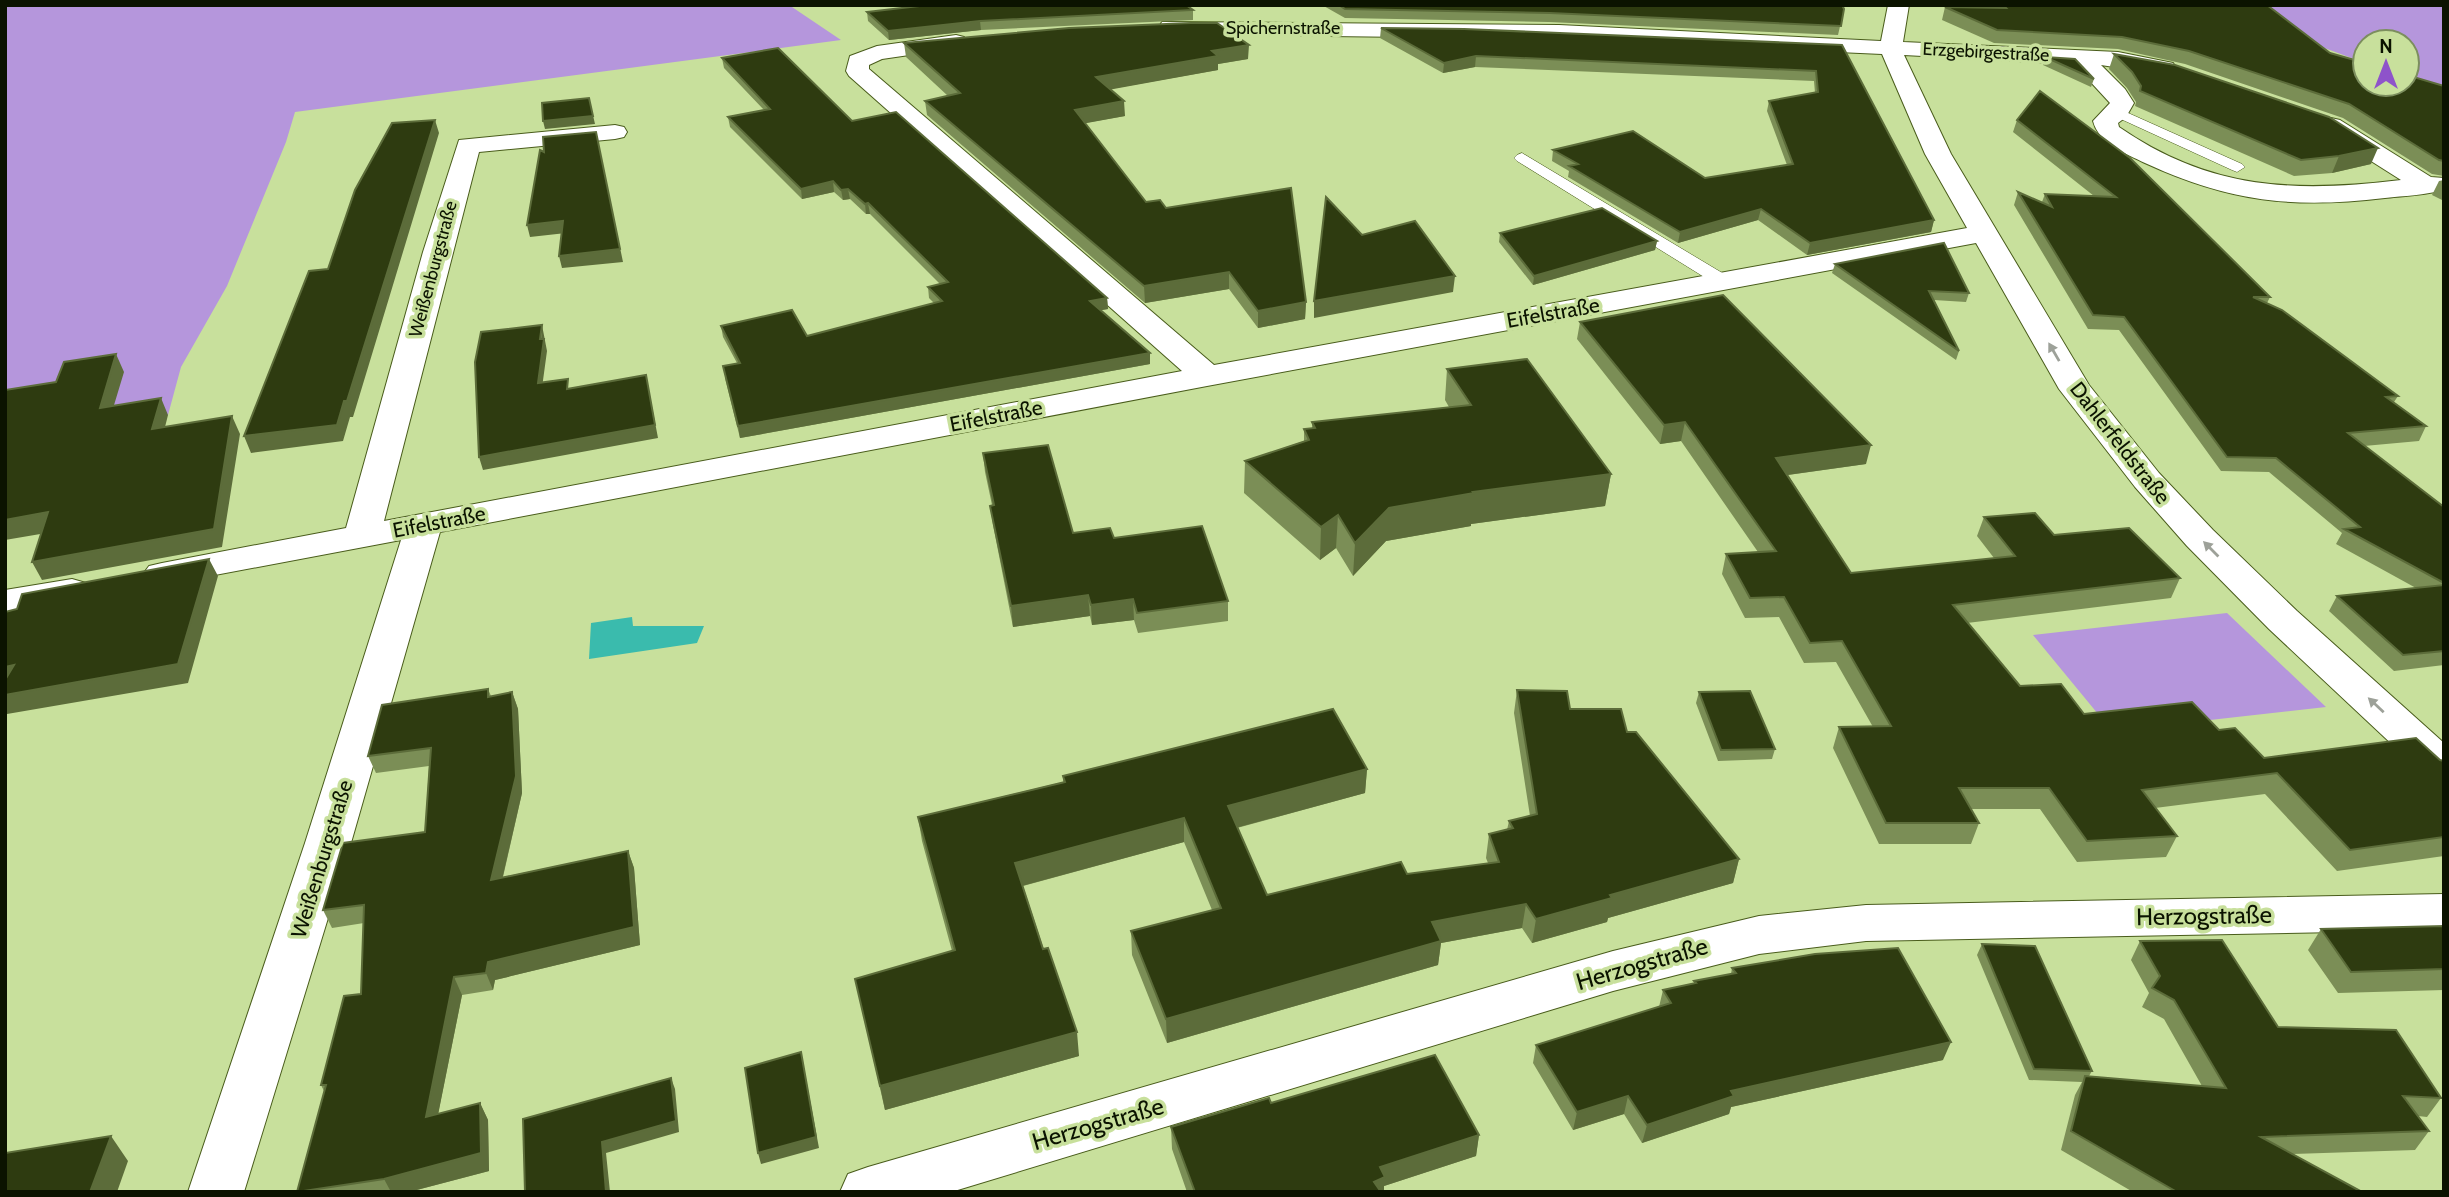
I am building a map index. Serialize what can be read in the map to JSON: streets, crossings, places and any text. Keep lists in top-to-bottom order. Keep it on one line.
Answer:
{"streets":{"street":["Spichernstraße","Erzgebirgestraße","Weißenburgstraße","Eifelstraße","Dahlerfeldstraße","Herzogstraße"]},"crossings":[["Spichernstraße","Erzgebirgestraße"],["Spichernstraße","Dahlerfeldstraße"],["Erzgebirgestraße","Dahlerfeldstraße"],["Weißenburgstraße","Eifelstraße"],["Eifelstraße","Dahlerfeldstraße"]],"one_way":["Dahlerfeldstraße"],"north":"top"}
